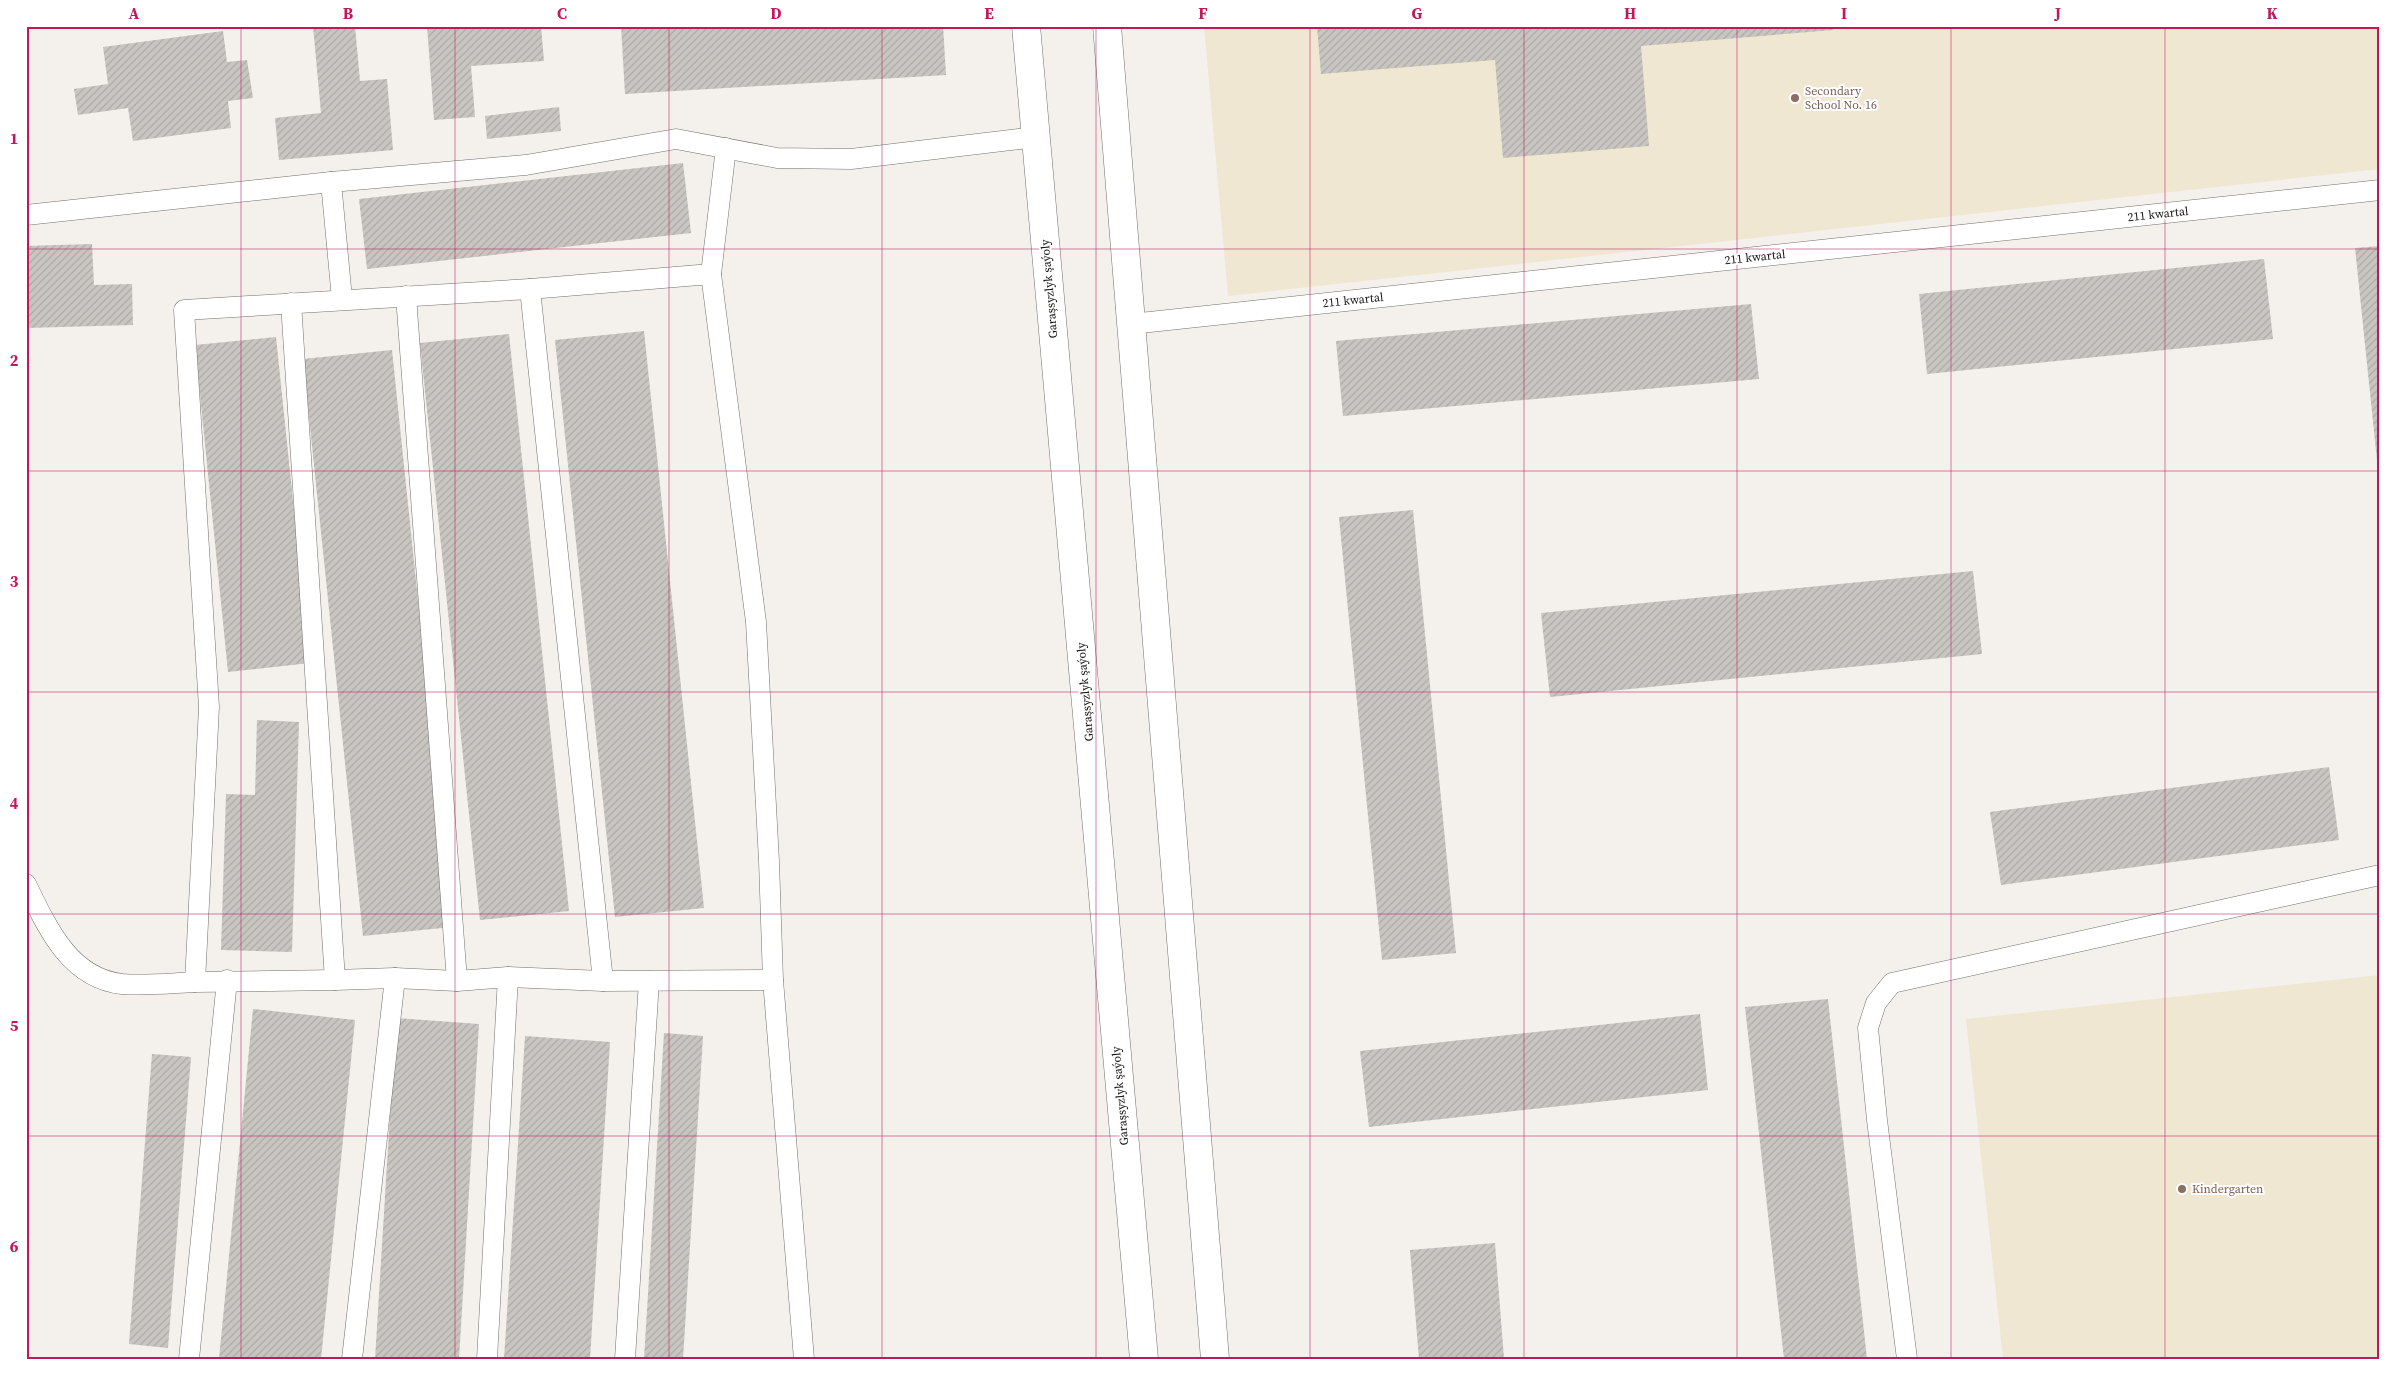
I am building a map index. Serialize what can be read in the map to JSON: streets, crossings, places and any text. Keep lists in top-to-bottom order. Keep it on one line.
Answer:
{"streets":{"main road":["Garaşsyzlyk şaýoly"],"lane":["211 kwartal"]},"places":["Secondary School No. 16","Kindergarten"],"grid":{"columns":["A","B","C","D","E","F","G","H","I","J","K"],"rows":["1","2","3","4","5","6"]}}
